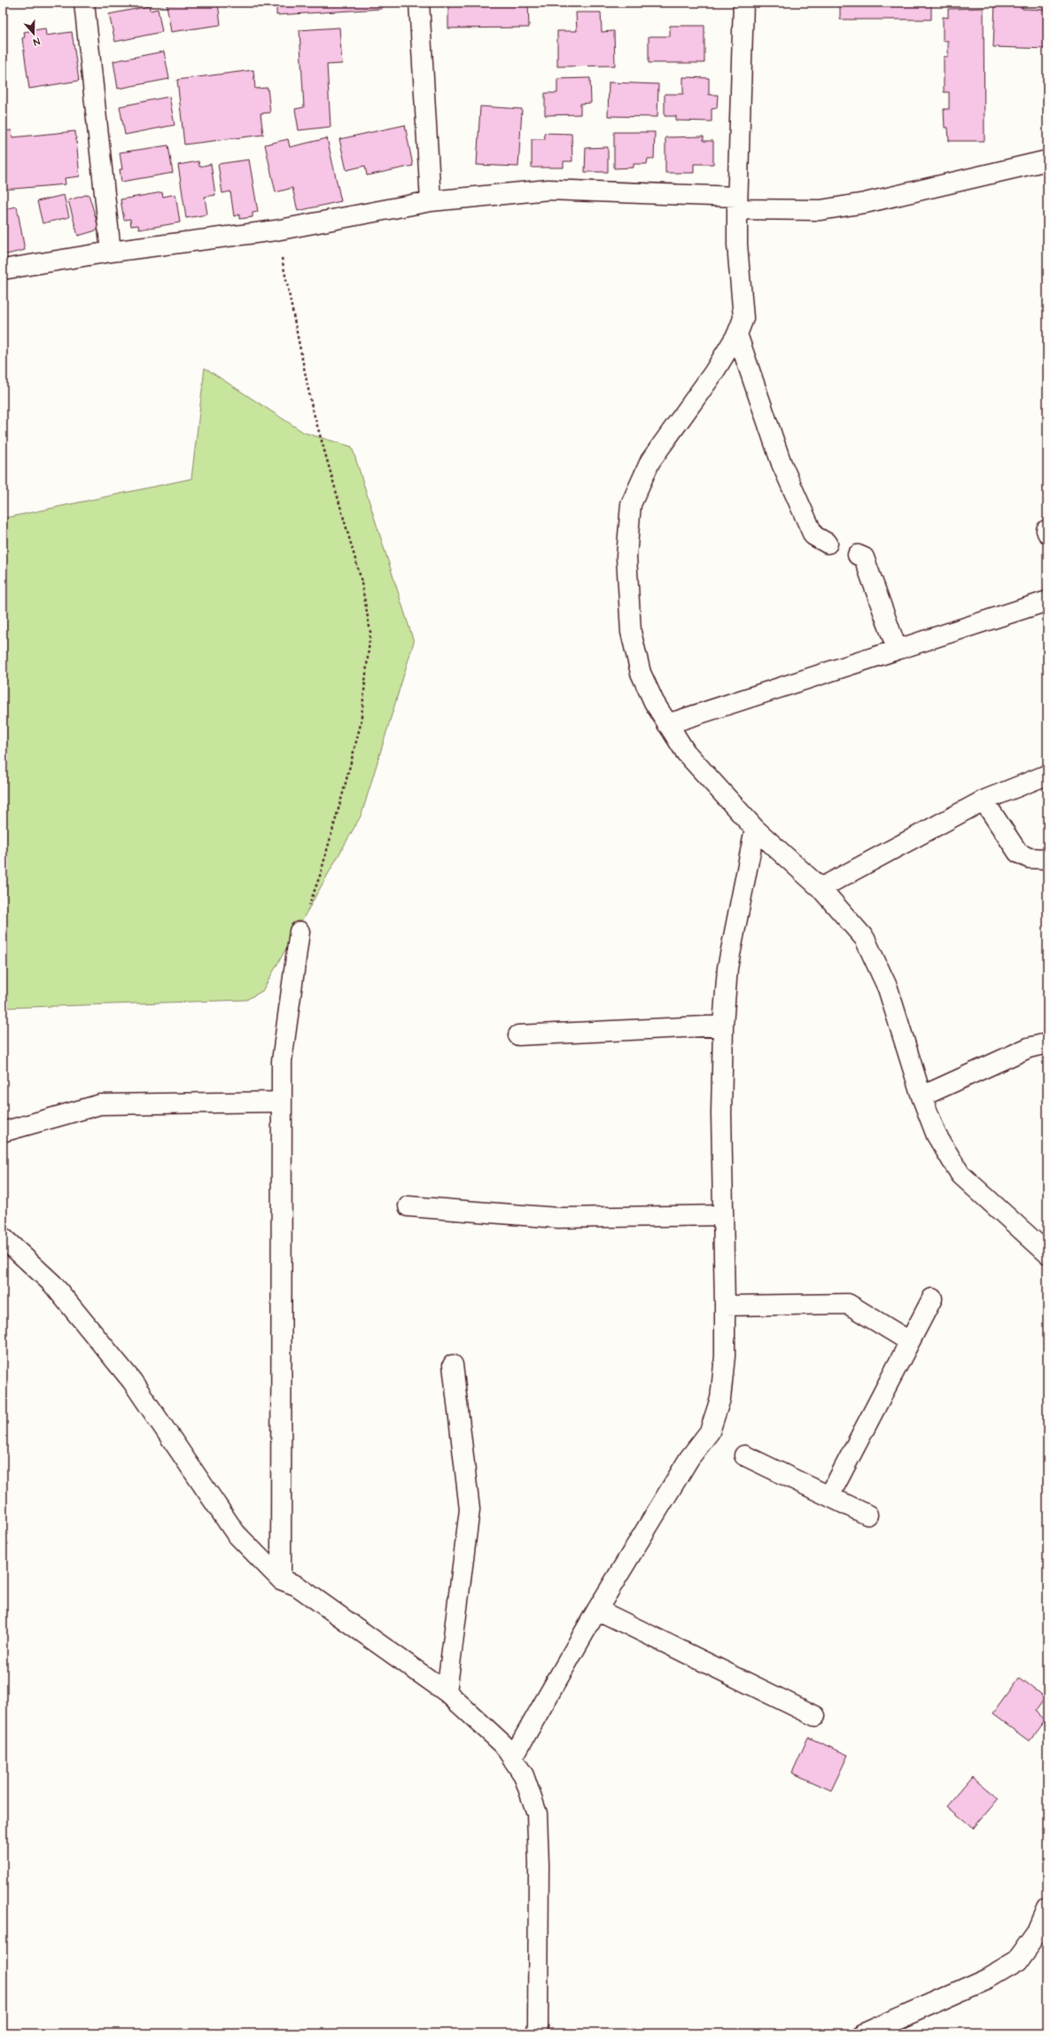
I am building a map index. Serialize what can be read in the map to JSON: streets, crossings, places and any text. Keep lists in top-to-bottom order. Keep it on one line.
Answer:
{"north":"bottom"}
